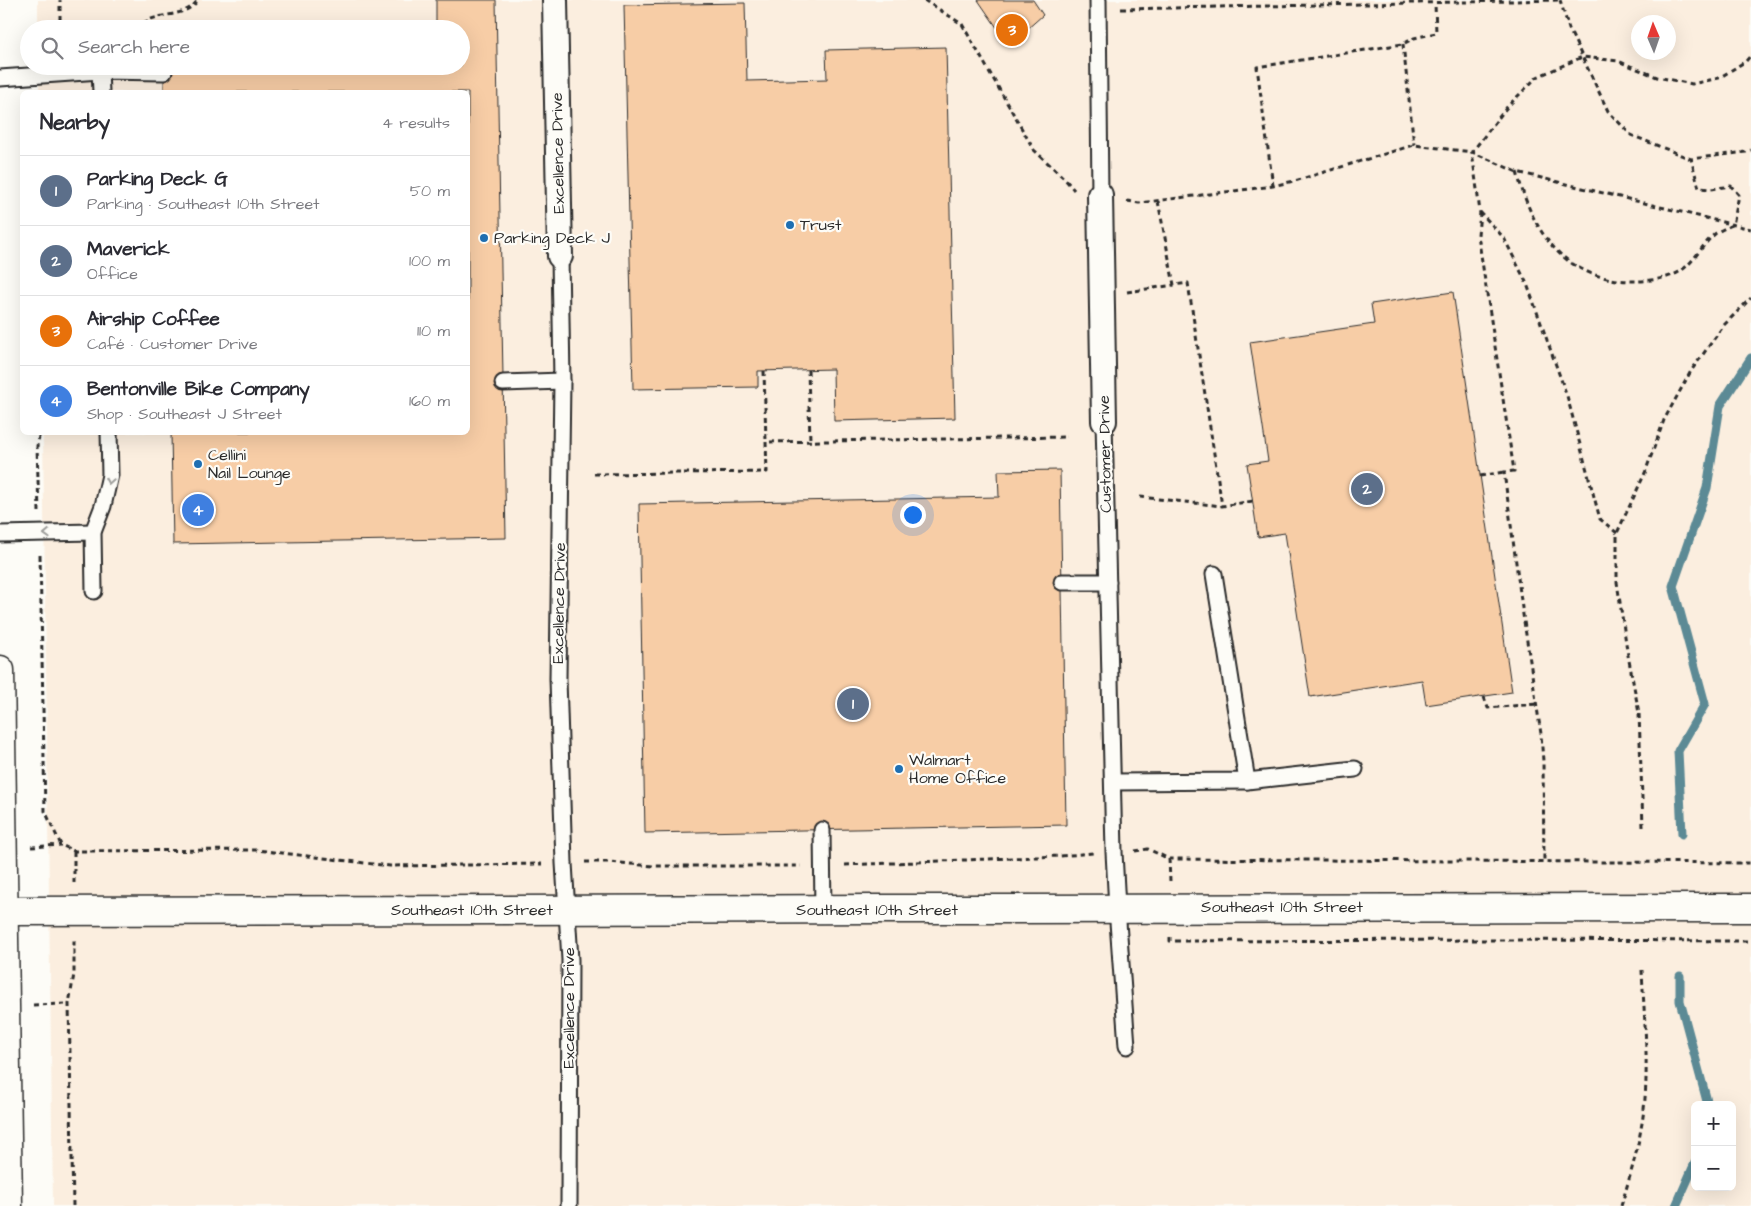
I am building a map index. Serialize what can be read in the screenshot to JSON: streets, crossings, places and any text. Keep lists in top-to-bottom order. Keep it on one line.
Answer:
{"streets":{"street":["Excellence Drive","Customer Drive","Southeast 10th Street"]},"crossings":[["Excellence Drive","Southeast 10th Street"],["Customer Drive","Southeast 10th Street"]],"places":["Trust","Parking Deck J","Cellini Nail Lounge","Walmart Home Office"],"north":"top","page":{"pins":["3","2","4","1"],"search":"Search here","heading":["Nearby","4 results"],"list":[{"mark":"1","name":"Parking Deck G","note":"Parking · Southeast 10th Street","value":"50 m"},{"mark":"2","name":"Maverick","note":"Office","value":"100 m"},{"mark":"3","name":"Airship Coffee","note":"Café · Customer Drive","value":"110 m"},{"mark":"4","name":"Bentonville Bike Company","note":"Shop · Southeast J Street","value":"160 m"}],"map_buttons":["+","−"]}}
